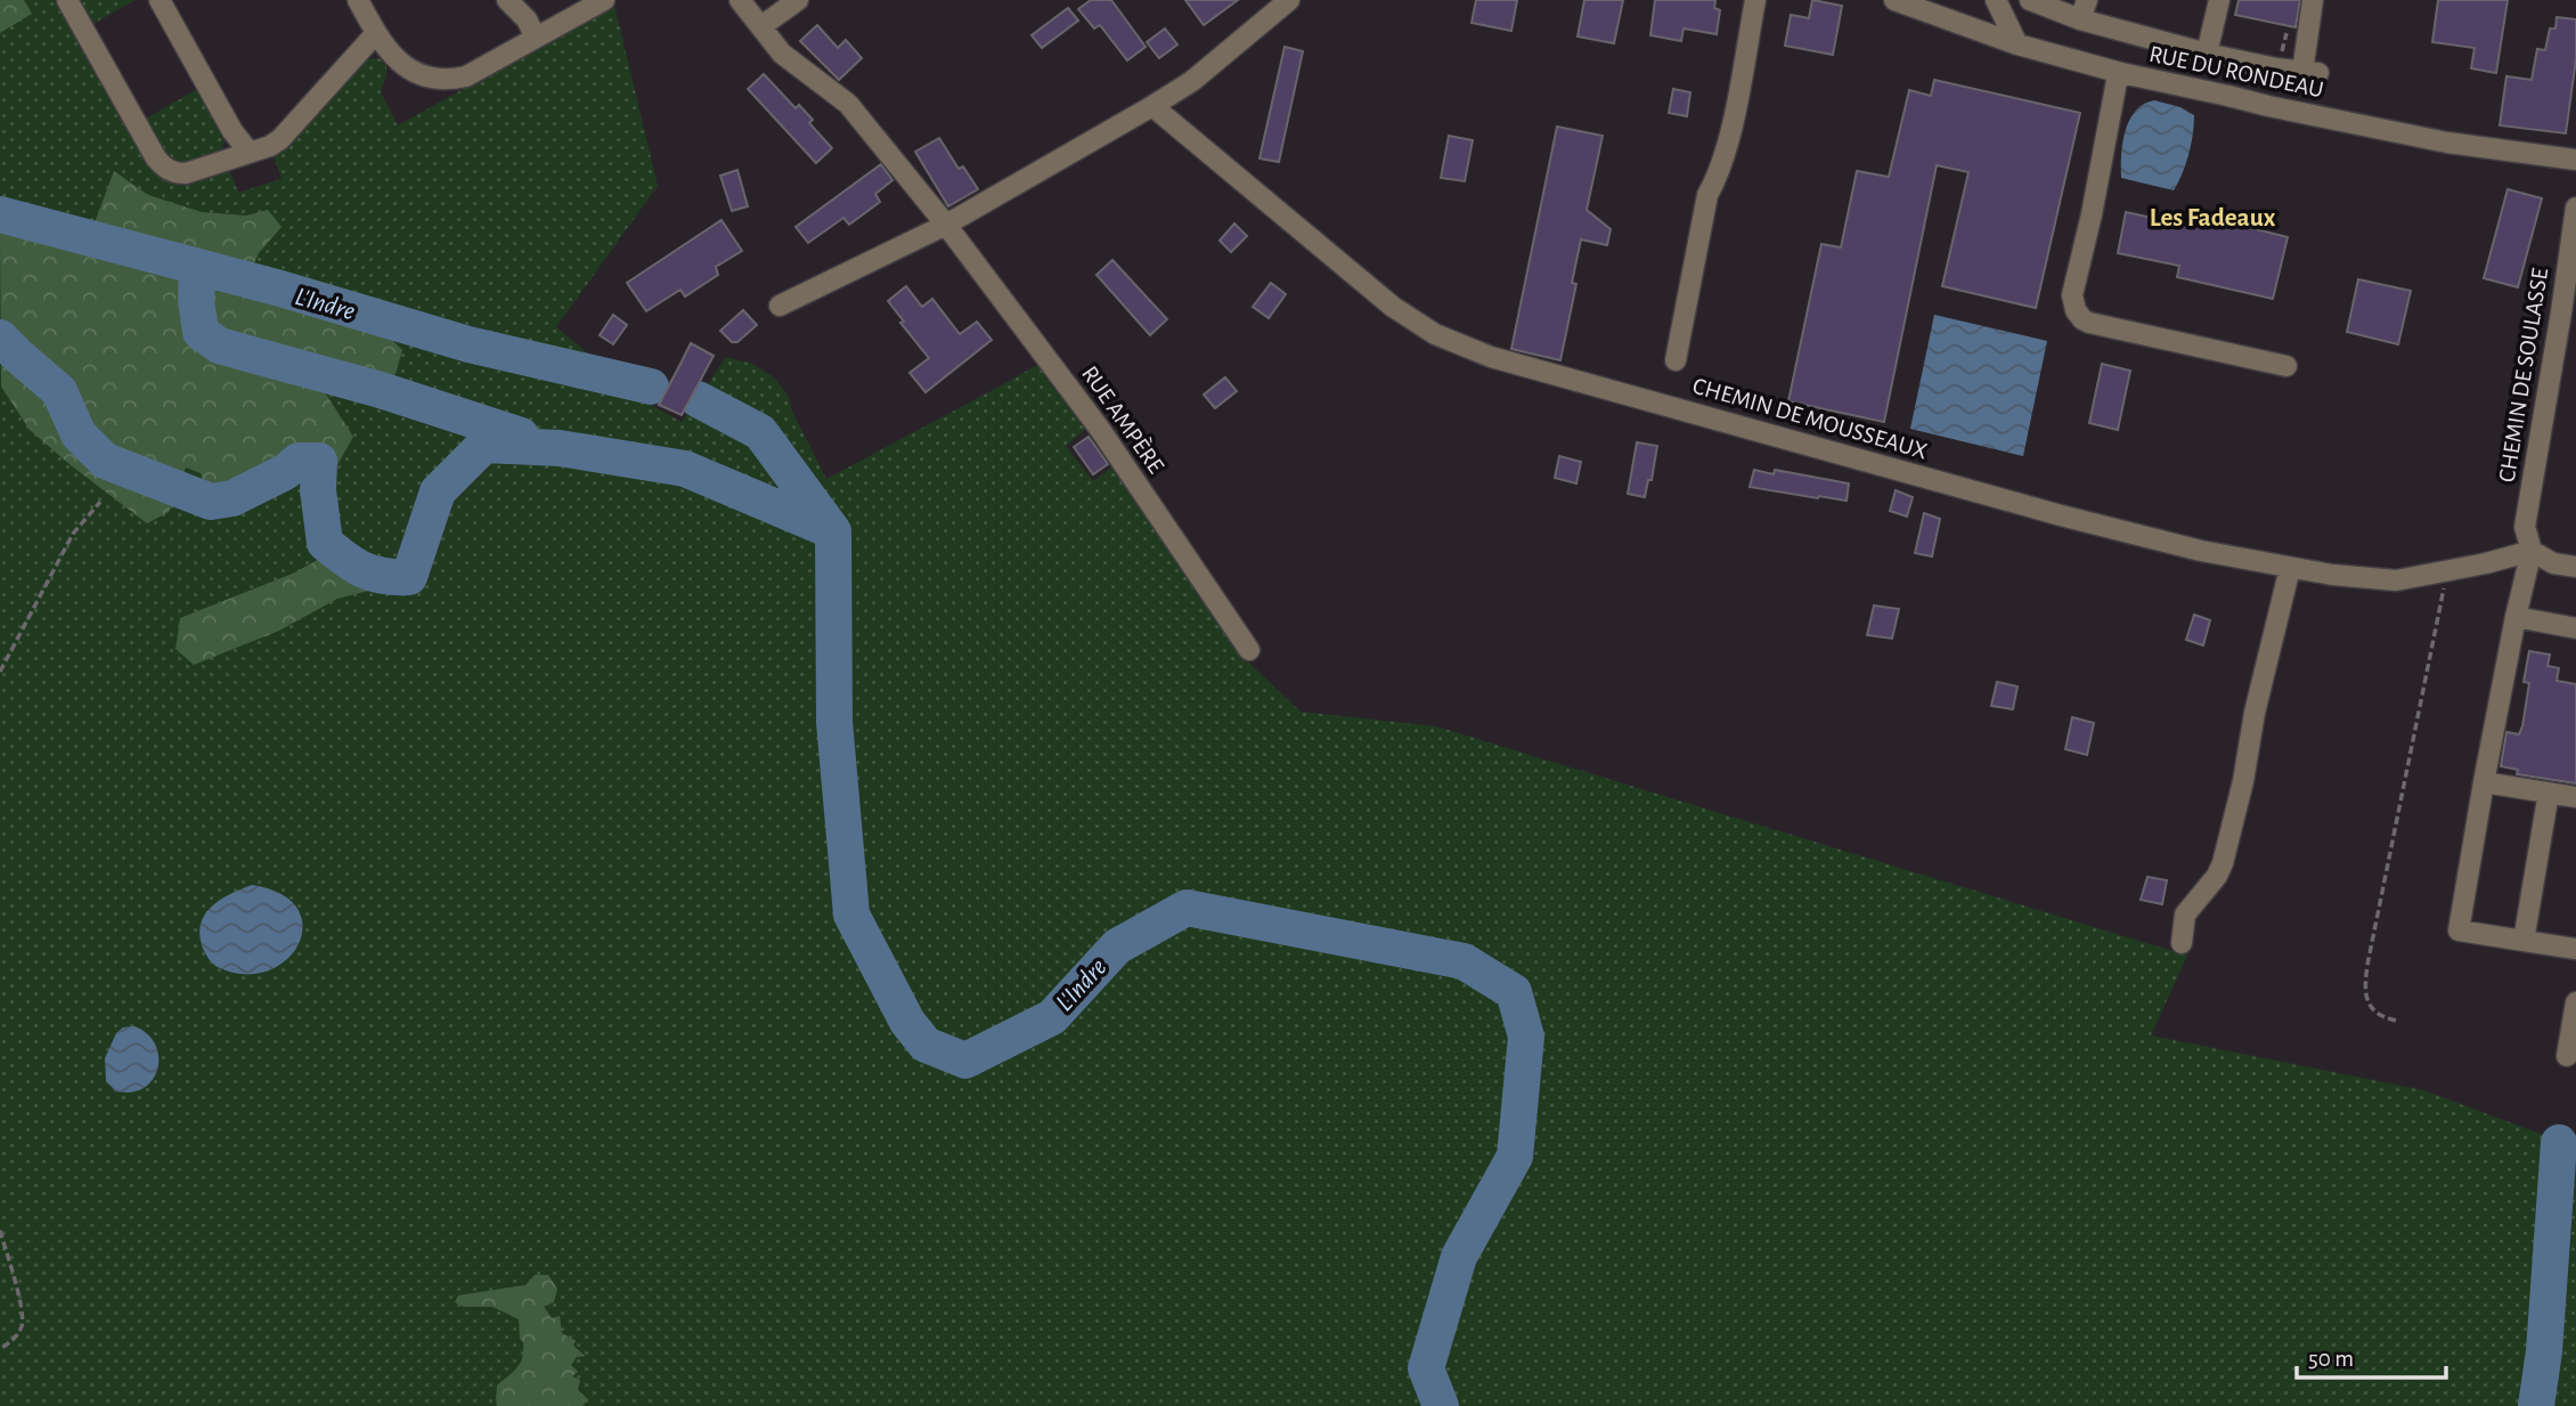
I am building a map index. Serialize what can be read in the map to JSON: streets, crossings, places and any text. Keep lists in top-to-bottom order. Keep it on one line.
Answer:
{"streets":{"street":["RUE DU RONDEAU","CHEMIN DE SOULASSE","CHEMIN DE MOUSSEAUX","RUE AMPÈRE"]},"crossings":[["CHEMIN DE SOULASSE","CHEMIN DE MOUSSEAUX"]],"districts":["Les Fadeaux"],"water":["L'Indre"],"scale_bar":"50 m"}
